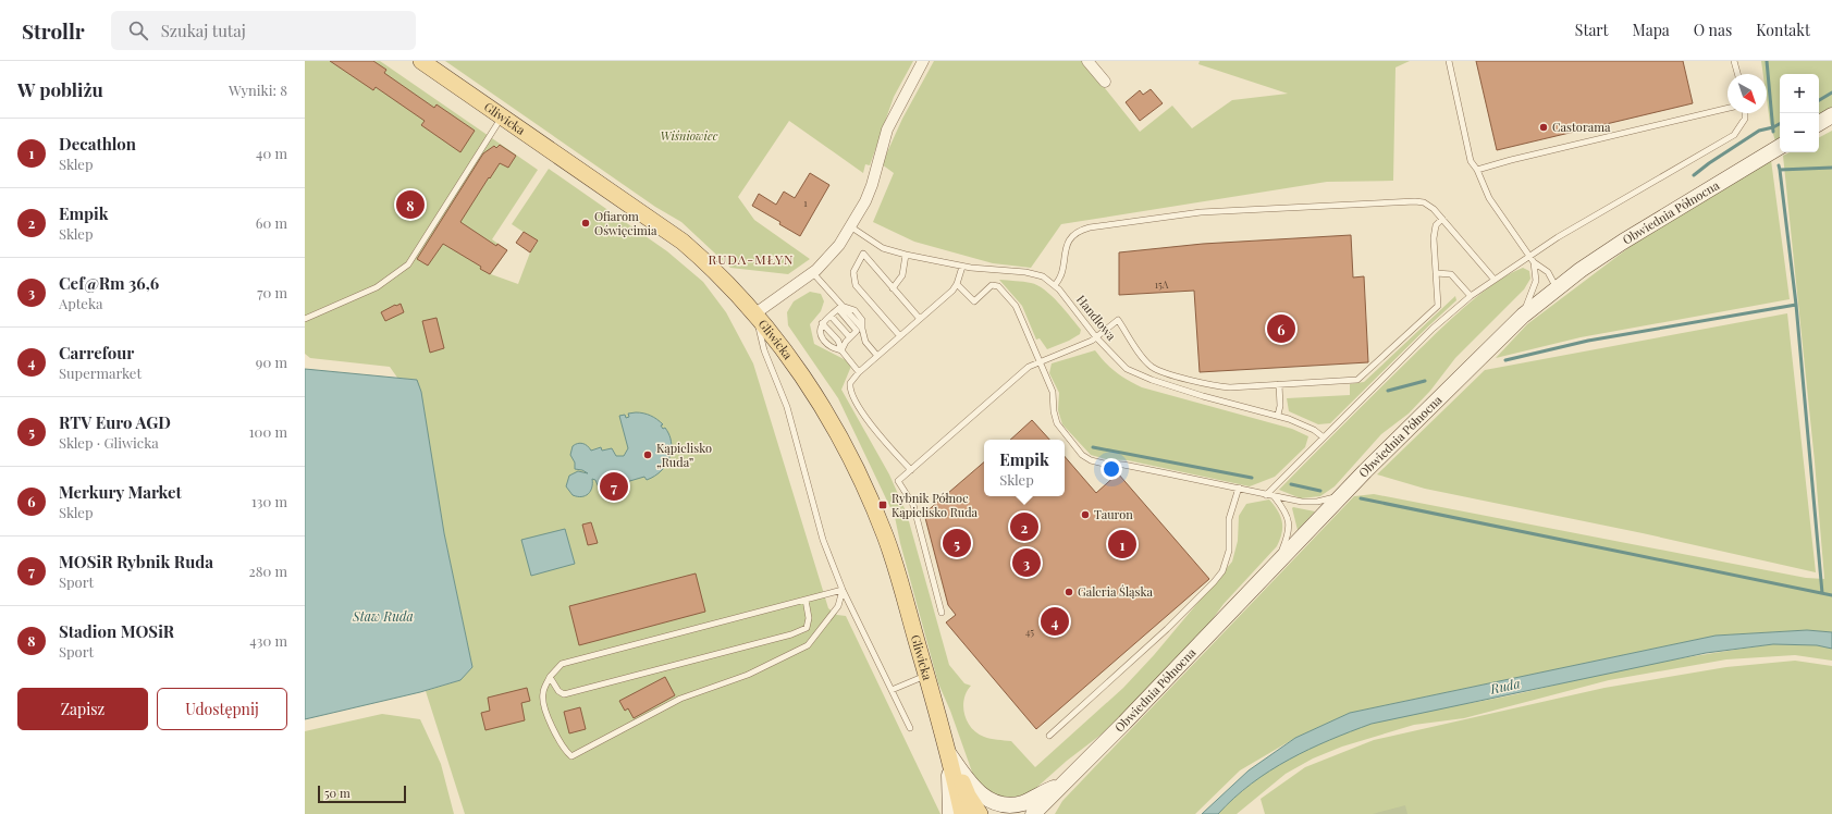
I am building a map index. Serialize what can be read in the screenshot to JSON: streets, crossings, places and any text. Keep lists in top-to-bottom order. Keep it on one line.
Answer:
{"streets":{"main road":["Gliwicka","Obwiednia Północna"],"lane":["Handlowa"]},"districts":["RUDA-MŁYN"],"water":["Staw Ruda","Ruda"],"parks":["Wiśniowiec"],"places":{"other":["Castorama","Ofiarom Oświęcimia","Kąpielisko „Ruda”","Tauron","Galeria Śląska"],"transit":["Rybnik Północ Kąpielisko Ruda"]},"house_numbers":["1","15A","45"],"scale_bar":"50 m","north":"bottom right","page":{"header":"Strollr","search":"Szukaj tutaj","nav":["Start","Mapa","O nas","Kontakt"],"heading":["W pobliżu","Wyniki: 8"],"map_buttons":["+","−"],"list":[{"mark":"1","name":"Decathlon","note":"Sklep","value":"40 m"},{"mark":"2","name":"Empik","note":"Sklep","value":"60 m"},{"mark":"3","name":"Cef@Rm 36,6","note":"Apteka","value":"70 m"},{"mark":"4","name":"Carrefour","note":"Supermarket","value":"90 m"},{"mark":"5","name":"RTV Euro AGD","note":"Sklep · Gliwicka","value":"100 m"},{"mark":"6","name":"Merkury Market","note":"Sklep","value":"130 m"},{"mark":"7","name":"MOSiR Rybnik Ruda","note":"Sport","value":"280 m"},{"mark":"8","name":"Stadion MOSiR","note":"Sport","value":"430 m"}],"pins":["8","6","7","2","5","1","3","4"],"popup":["Empik","Sklep"],"buttons":["Zapisz","Udostępnij"],"scale":"50 m"}}
